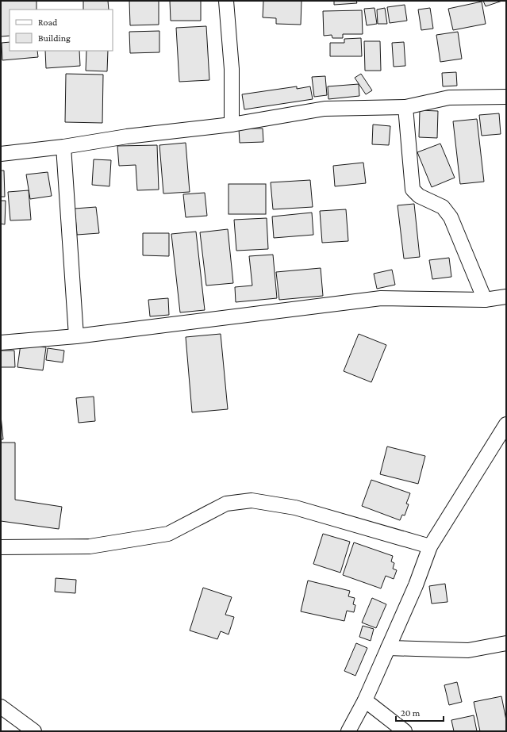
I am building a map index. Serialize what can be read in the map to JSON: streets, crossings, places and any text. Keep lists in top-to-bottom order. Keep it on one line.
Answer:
{"legend":["Road","Building"],"scale_bar":"20 m"}
